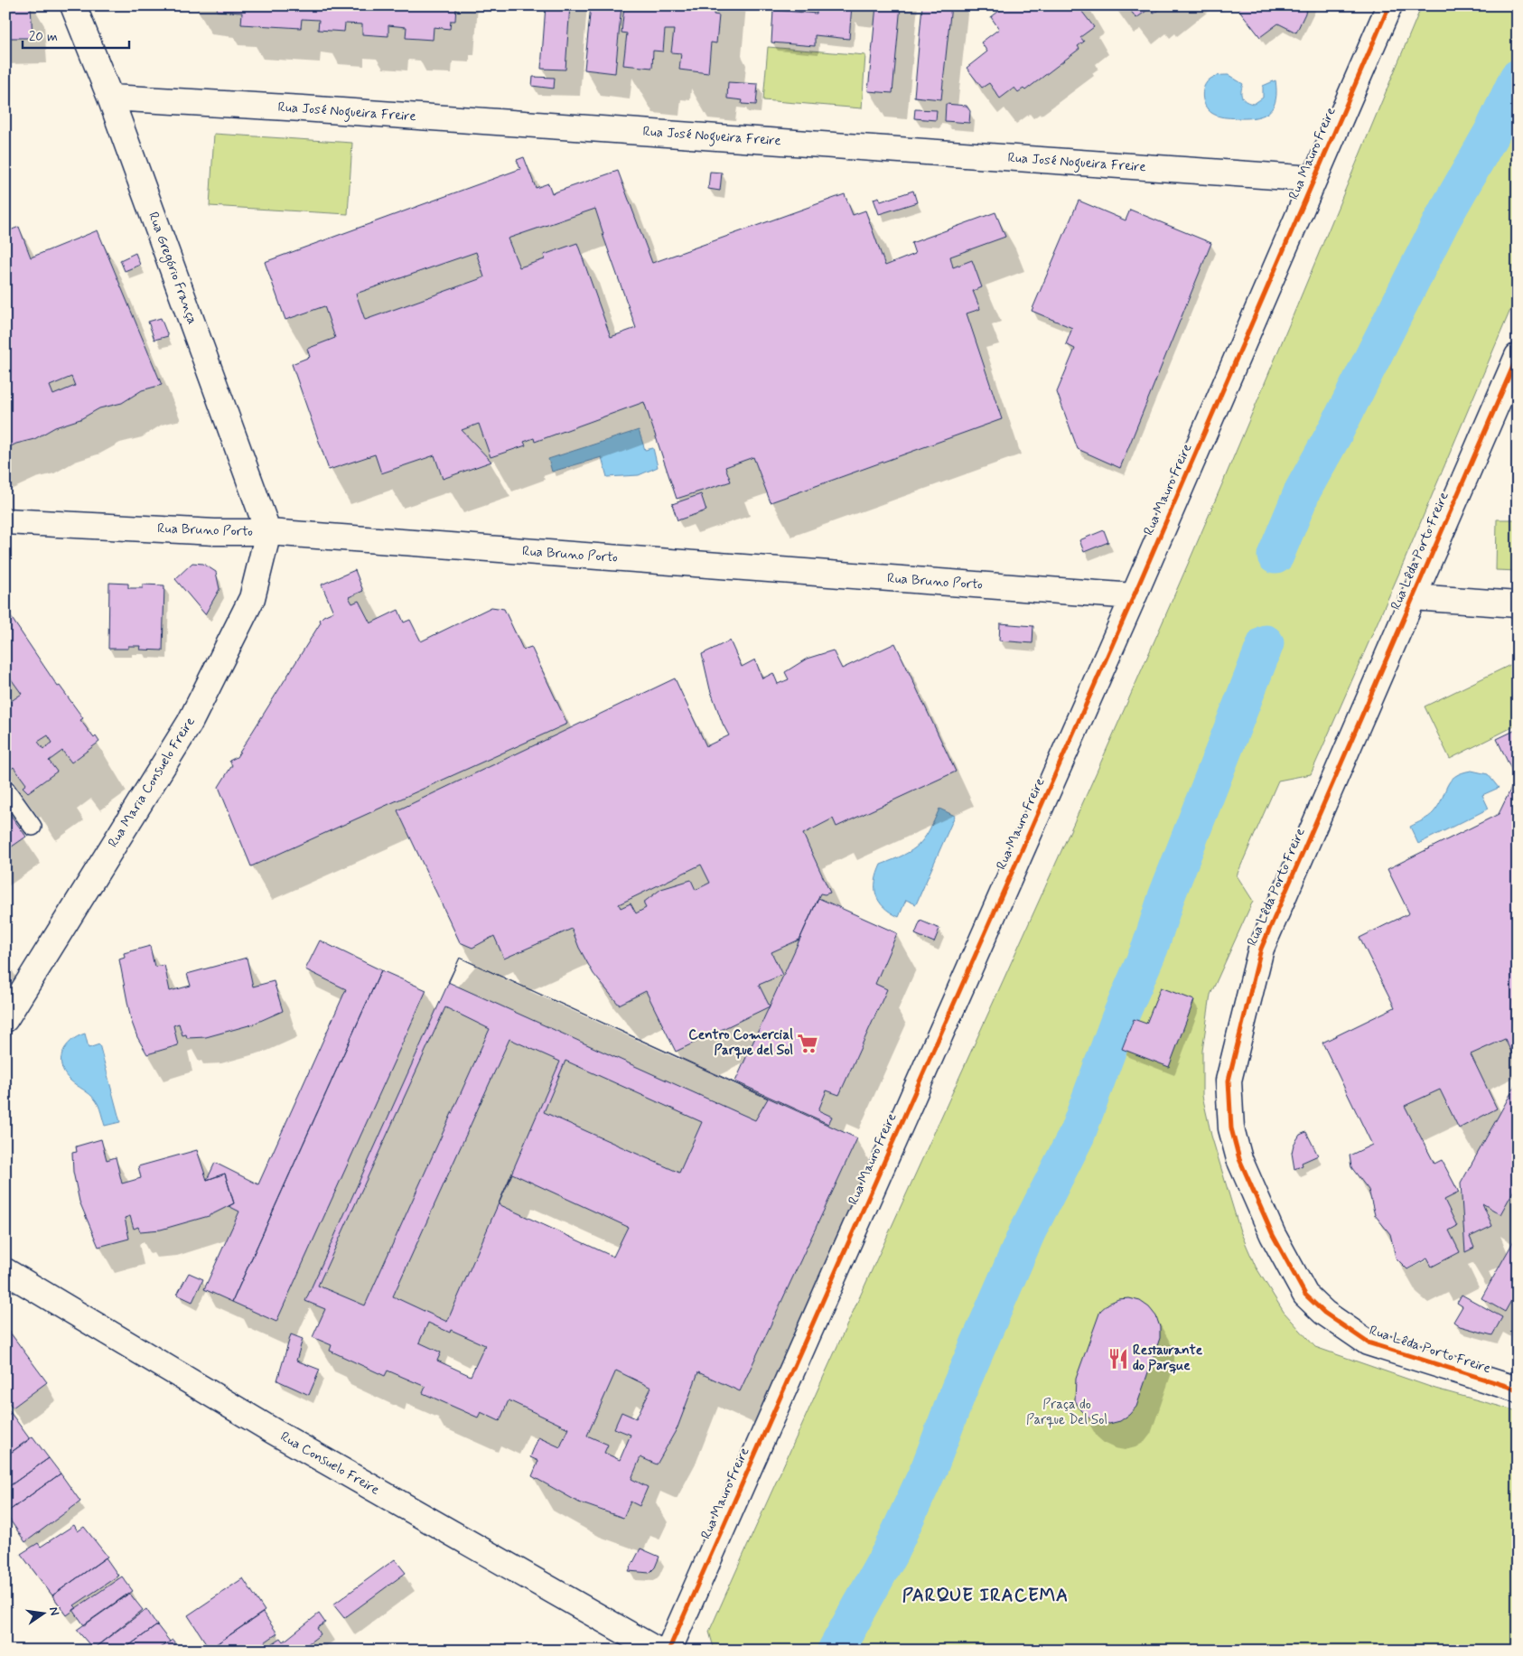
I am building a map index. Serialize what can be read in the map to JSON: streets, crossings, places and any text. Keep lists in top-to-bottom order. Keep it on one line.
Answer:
{"streets":{"street":["Rua José Nogueira Freire","Rua Mauro Freire","Rua Gregório França","Rua Bruno Porto","Rua Lêda Porto Freire","Rua Maria Consuelo Freire","Rua Consuelo Freire"]},"crossings":[["Rua José Nogueira Freire","Rua Mauro Freire"],["Rua José Nogueira Freire","Rua Gregório França"],["Rua Mauro Freire","Rua Bruno Porto"],["Rua Gregório França","Rua Bruno Porto"],["Rua Gregório França","Rua Maria Consuelo Freire"],["Rua Bruno Porto","Rua Maria Consuelo Freire"]],"districts":["PARQUE IRACEMA"],"parks":["Praça do Parque Del Sol"],"places":{"supermarket":["Centro Comercial Parque del Sol"],"restaurant":["Restaurante do Parque"]},"scale_bar":"20 m","north":"right"}
